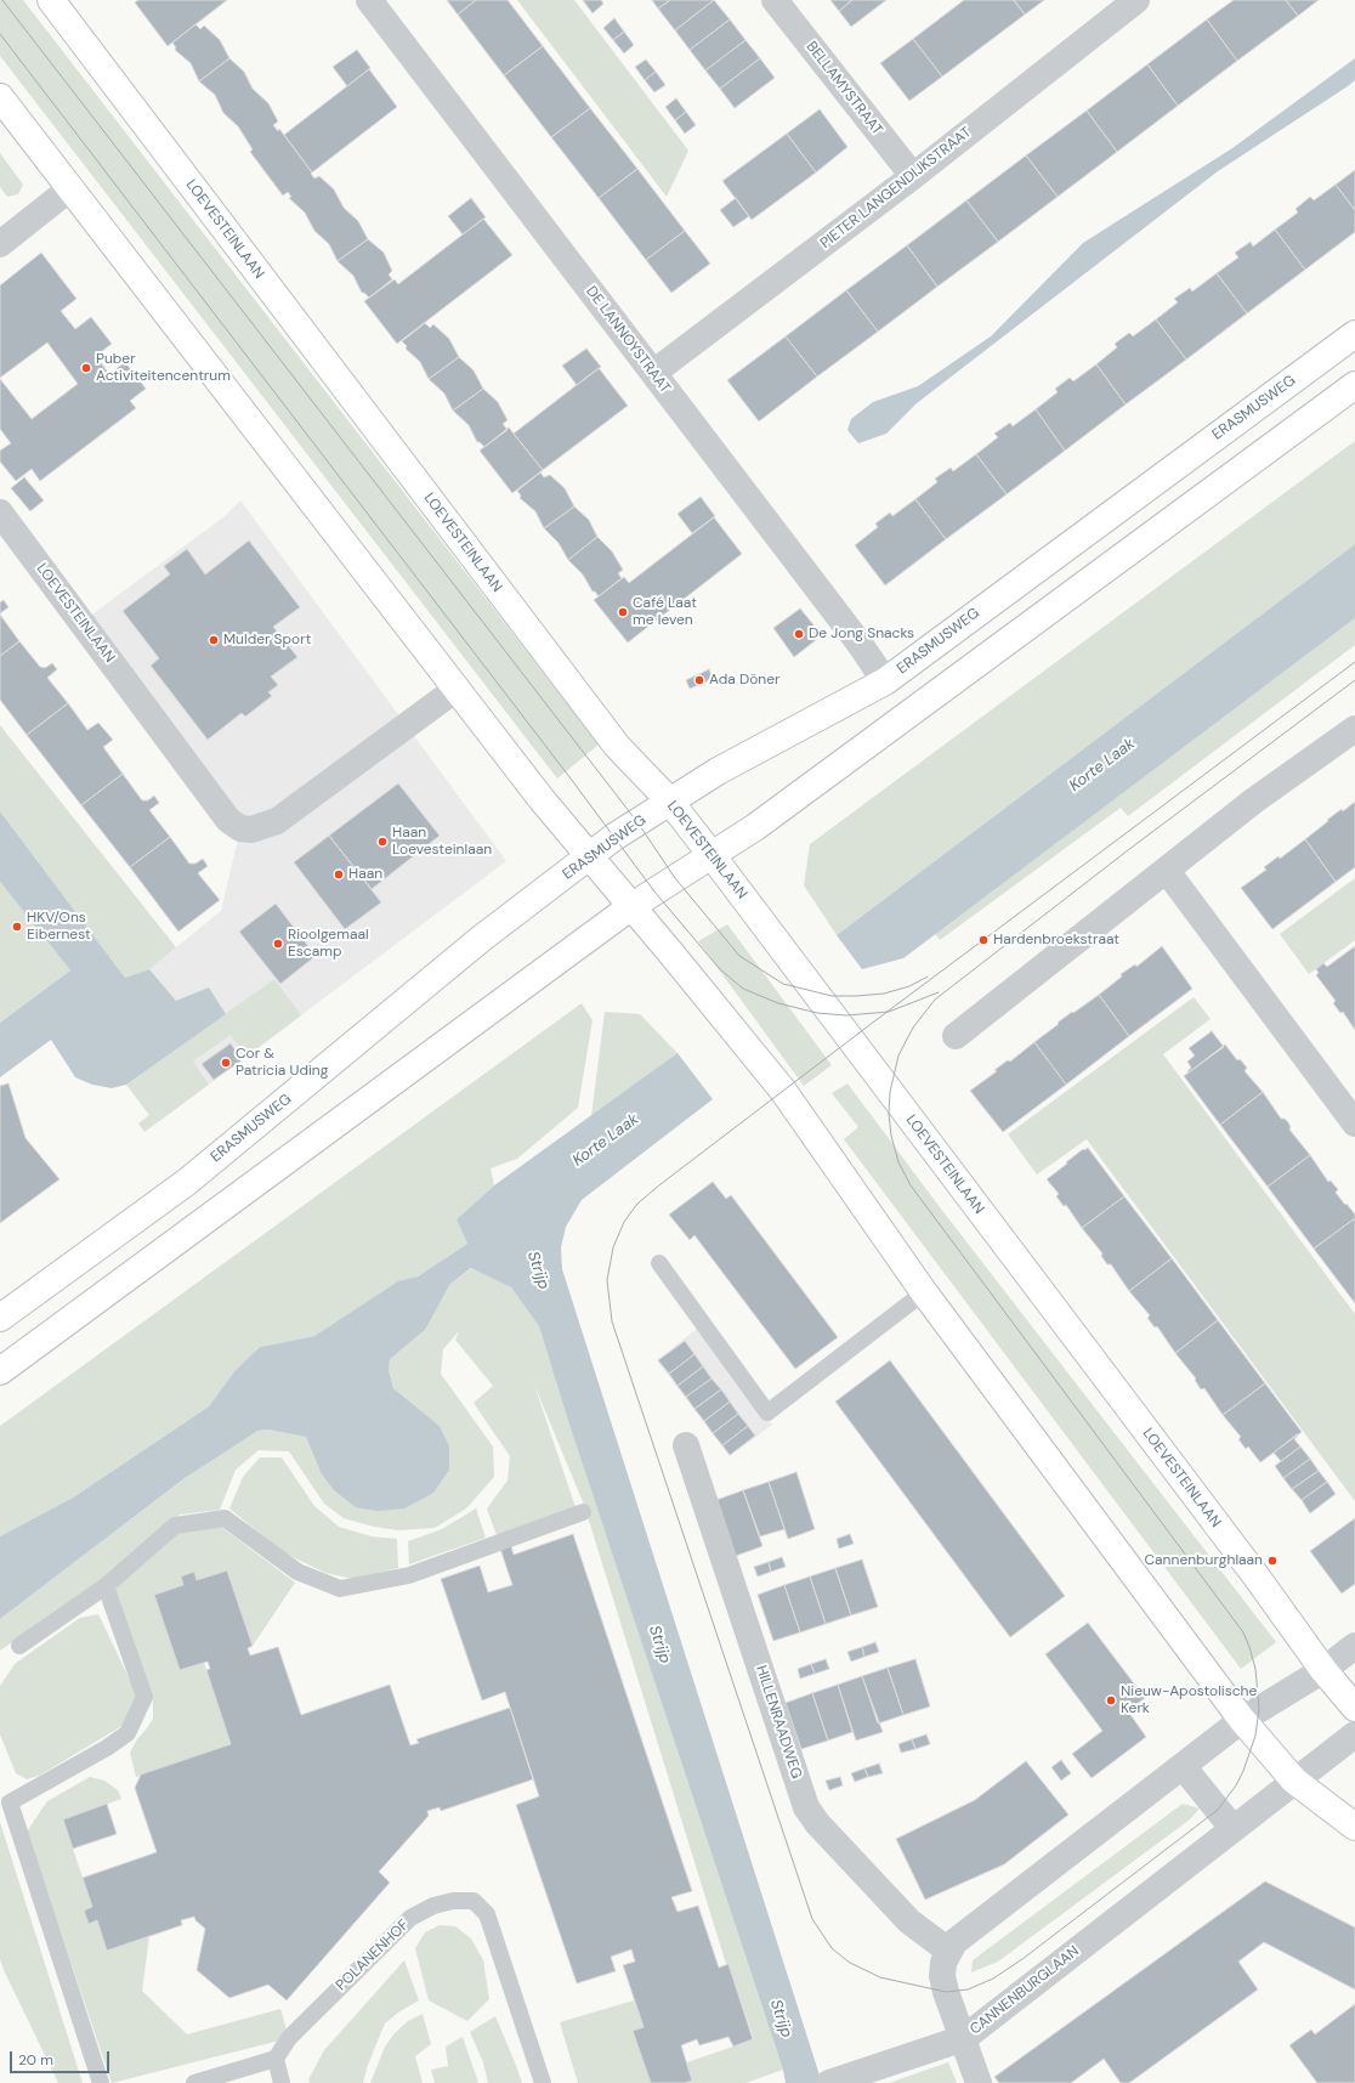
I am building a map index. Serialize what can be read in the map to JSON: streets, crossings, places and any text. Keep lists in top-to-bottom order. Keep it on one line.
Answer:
{"streets":{"main road":["LOEVESTEINLAAN","ERASMUSWEG"],"street":["BELLAMYSTRAAT","PIETER LANGENDIJKSTRAAT","DE LANNOYSTRAAT","HILLENRAADWEG","CANNENBURGLAAN"],"lane":["POLANENHOF"]},"crossings":[["BELLAMYSTRAAT","PIETER LANGENDIJKSTRAAT"],["PIETER LANGENDIJKSTRAAT","DE LANNOYSTRAAT"],["LOEVESTEINLAAN","ERASMUSWEG"],["DE LANNOYSTRAAT","ERASMUSWEG"],["HILLENRAADWEG","CANNENBURGLAAN"]],"water":["Korte Laak","Strijp"],"places":["Puber Activiteitencentrum","Café Laat me leven","De Jong Snacks","Mulder Sport","Ada Döner","Haan Loevesteinlaan","Haan","HKV/Ons Eibernest","Hardenbroekstraat","Rioolgemaal Escamp","Cor & Patricia Uding","Cannenburghlaan","Nieuw-Apostolische Kerk"],"scale_bar":"20 m"}
